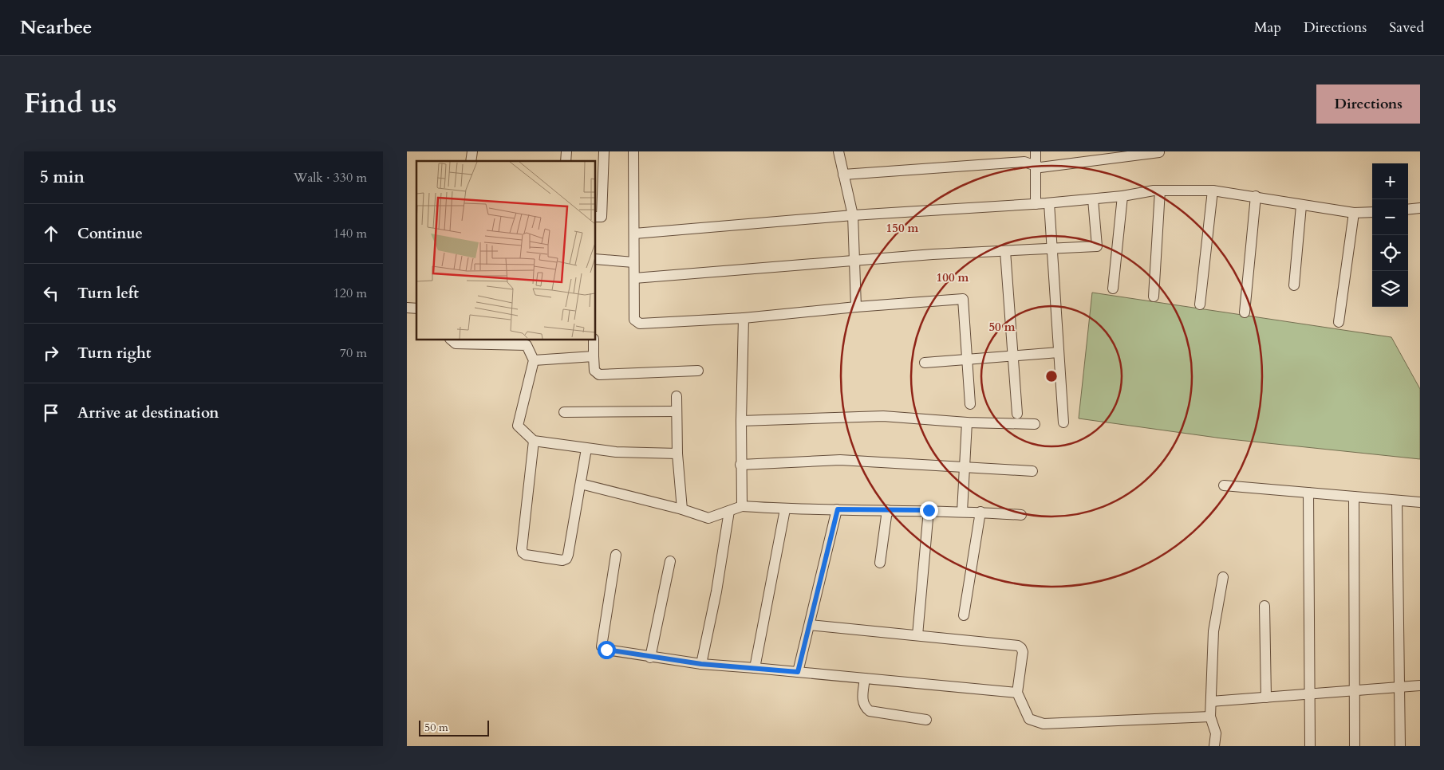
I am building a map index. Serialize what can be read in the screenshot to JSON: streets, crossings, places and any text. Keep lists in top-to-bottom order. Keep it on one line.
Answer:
{"scale_bar":"50 m","page":{"header":"Nearbee","nav":["Map","Directions","Saved"],"title":"Find us","buttons":"Directions","heading":["5 min","Walk · 330 m"],"map_buttons":["+","−"],"list":[["Continue","140 m"],["Turn left","120 m"],["Turn right","70 m"],"Arrive at destination"],"scale":"50 m"},"rings":["150 m","100 m","50 m"]}
